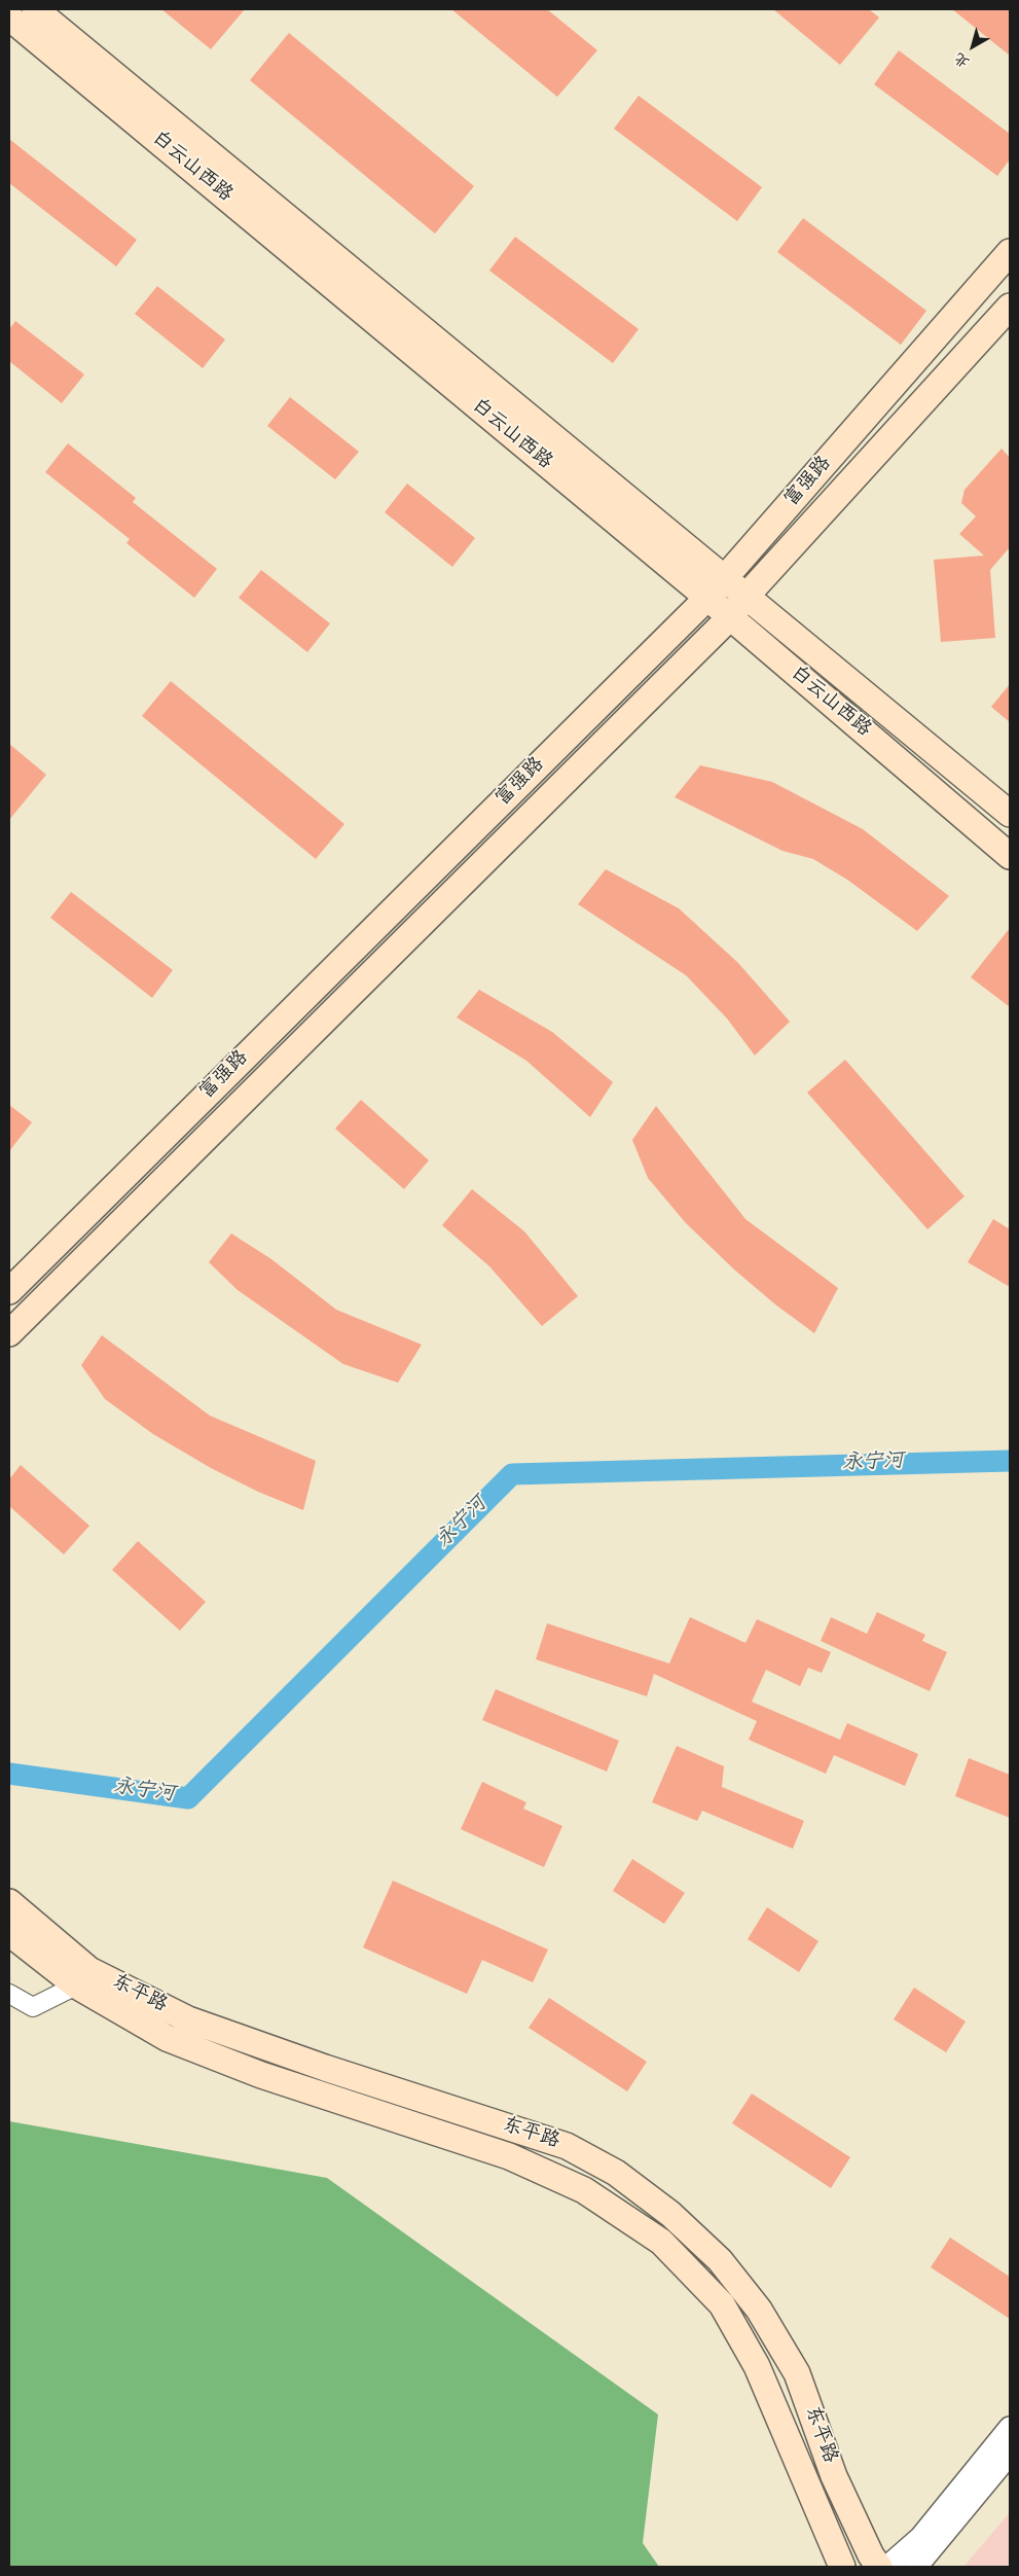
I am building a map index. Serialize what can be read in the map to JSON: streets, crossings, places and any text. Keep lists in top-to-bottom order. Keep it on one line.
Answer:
{"streets":{"main road":["白云山西路","富强路","东平路"]},"crossings":[["白云山西路","富强路"]],"water":["永宁河"],"north":"bottom left"}
